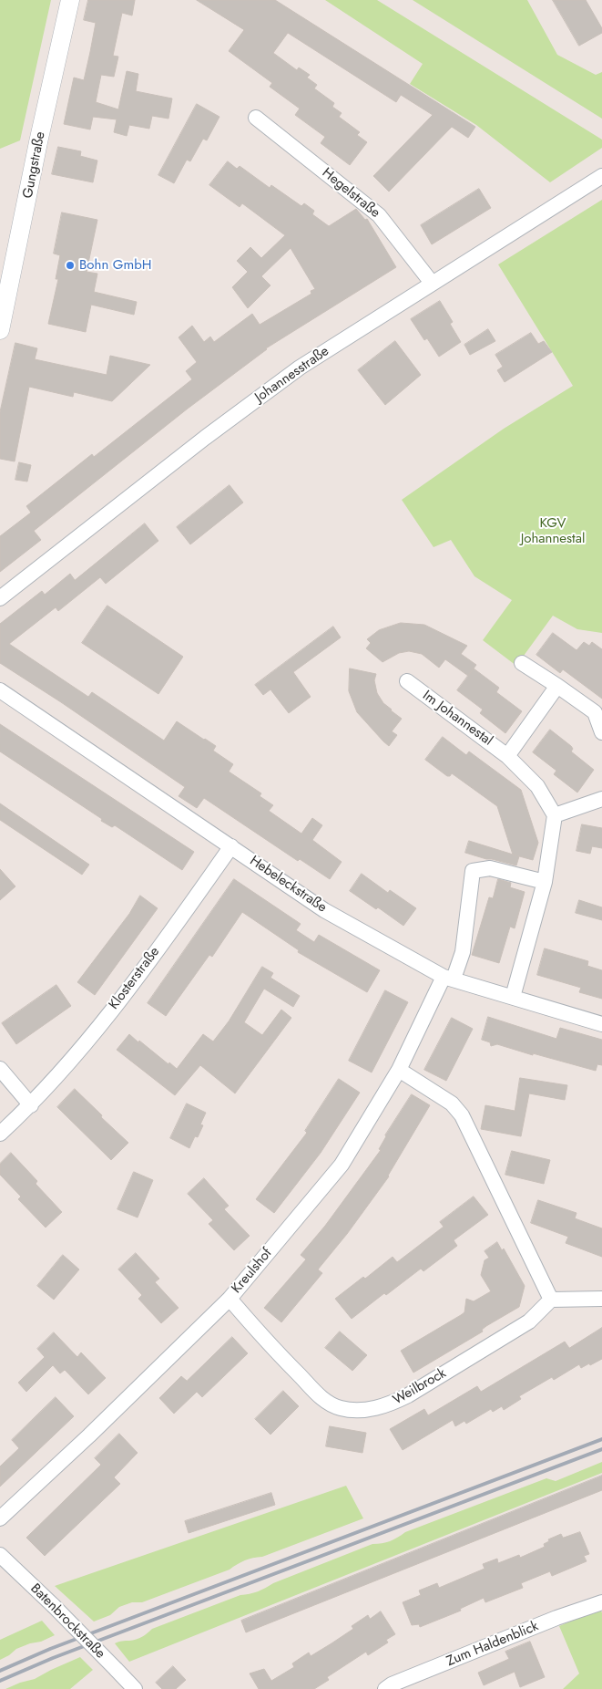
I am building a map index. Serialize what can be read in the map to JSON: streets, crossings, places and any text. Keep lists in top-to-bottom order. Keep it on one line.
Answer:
{"streets":{"street":["Gungstraße","Hegelstraße","Johannesstraße","Im Johannestal","Hebeleckstraße","Klosterstraße","Kreulshof","Weilbrock","Batenbrockstraße","Zum Haldenblick"]},"crossings":[["Hegelstraße","Johannesstraße"],["Hebeleckstraße","Klosterstraße"],["Hebeleckstraße","Kreulshof"],["Kreulshof","Weilbrock"]],"parks":["KGV Johannestal"],"places":["Bohn GmbH"]}
